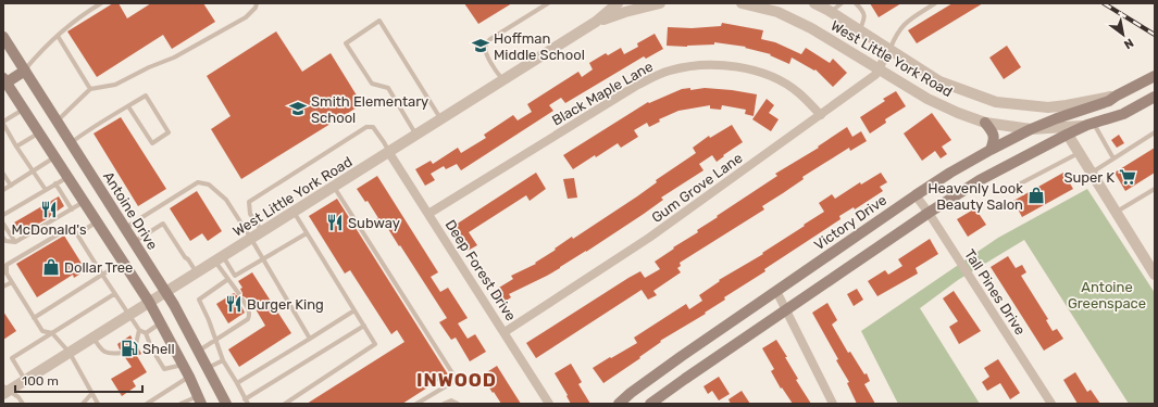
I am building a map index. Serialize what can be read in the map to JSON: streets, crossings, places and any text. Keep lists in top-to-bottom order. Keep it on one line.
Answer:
{"streets":{"main road":["West Little York Road","Antoine Drive","Victory Drive"],"street":["Black Maple Lane","Gum Grove Lane","Deep Forest Drive","Tall Pines Drive"]},"crossings":[["West Little York Road","Gum Grove Lane"],["West Little York Road","Antoine Drive"],["West Little York Road","Victory Drive"],["West Little York Road","Deep Forest Drive"],["Black Maple Lane","Gum Grove Lane"],["Black Maple Lane","Deep Forest Drive"],["Gum Grove Lane","Deep Forest Drive"],["Victory Drive","Tall Pines Drive"]],"districts":["INWOOD"],"parks":["Antoine Greenspace"],"places":{"school or university":["Hoffman Middle School","Smith Elementary School"],"supermarket":["Super K"],"shop":["Heavenly Look Beauty Salon","Dollar Tree"],"restaurant":["McDonald's","Subway","Burger King"],"fuel station":["Shell"]},"scale_bar":"100 m","north":"bottom right"}
